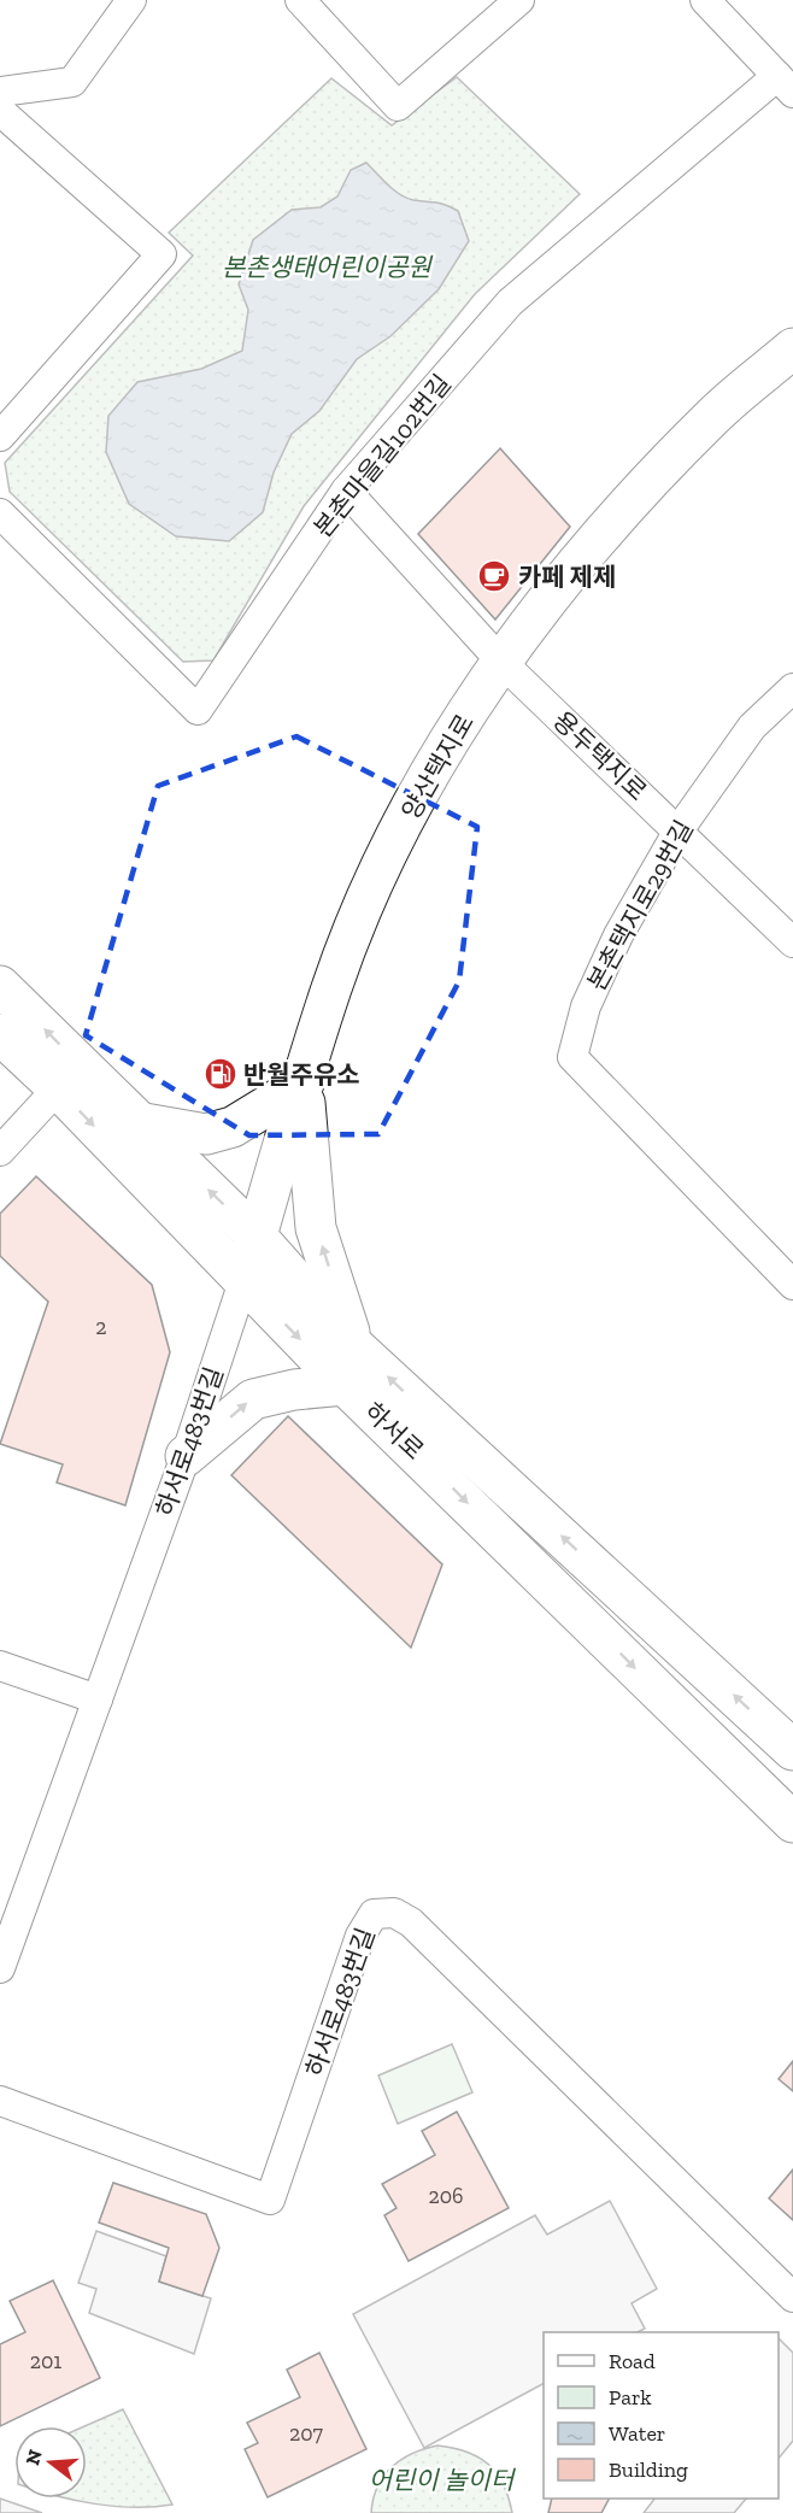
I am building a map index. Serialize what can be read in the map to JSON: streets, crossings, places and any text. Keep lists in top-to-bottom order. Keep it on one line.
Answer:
{"streets":{"main road":["양산택지로","하서로"],"street":["본촌마을길102번길","용두택지로","본촌택지로29번길","하서로483번길"]},"crossings":[["본촌마을길102번길","용두택지로"],["용두택지로","양산택지로"],["용두택지로","본촌택지로29번길"],["양산택지로","하서로"],["양산택지로","하서로483번길"],["하서로","하서로483번길"]],"parks":["본촌생태어린이공원","어린이 놀이터"],"places":{"cafe":["카페 제제"],"fuel station":["반월주유소"]},"house_numbers":["2","206","201","207"],"legend":["Road","Park","Water","Building"],"north":"left"}
